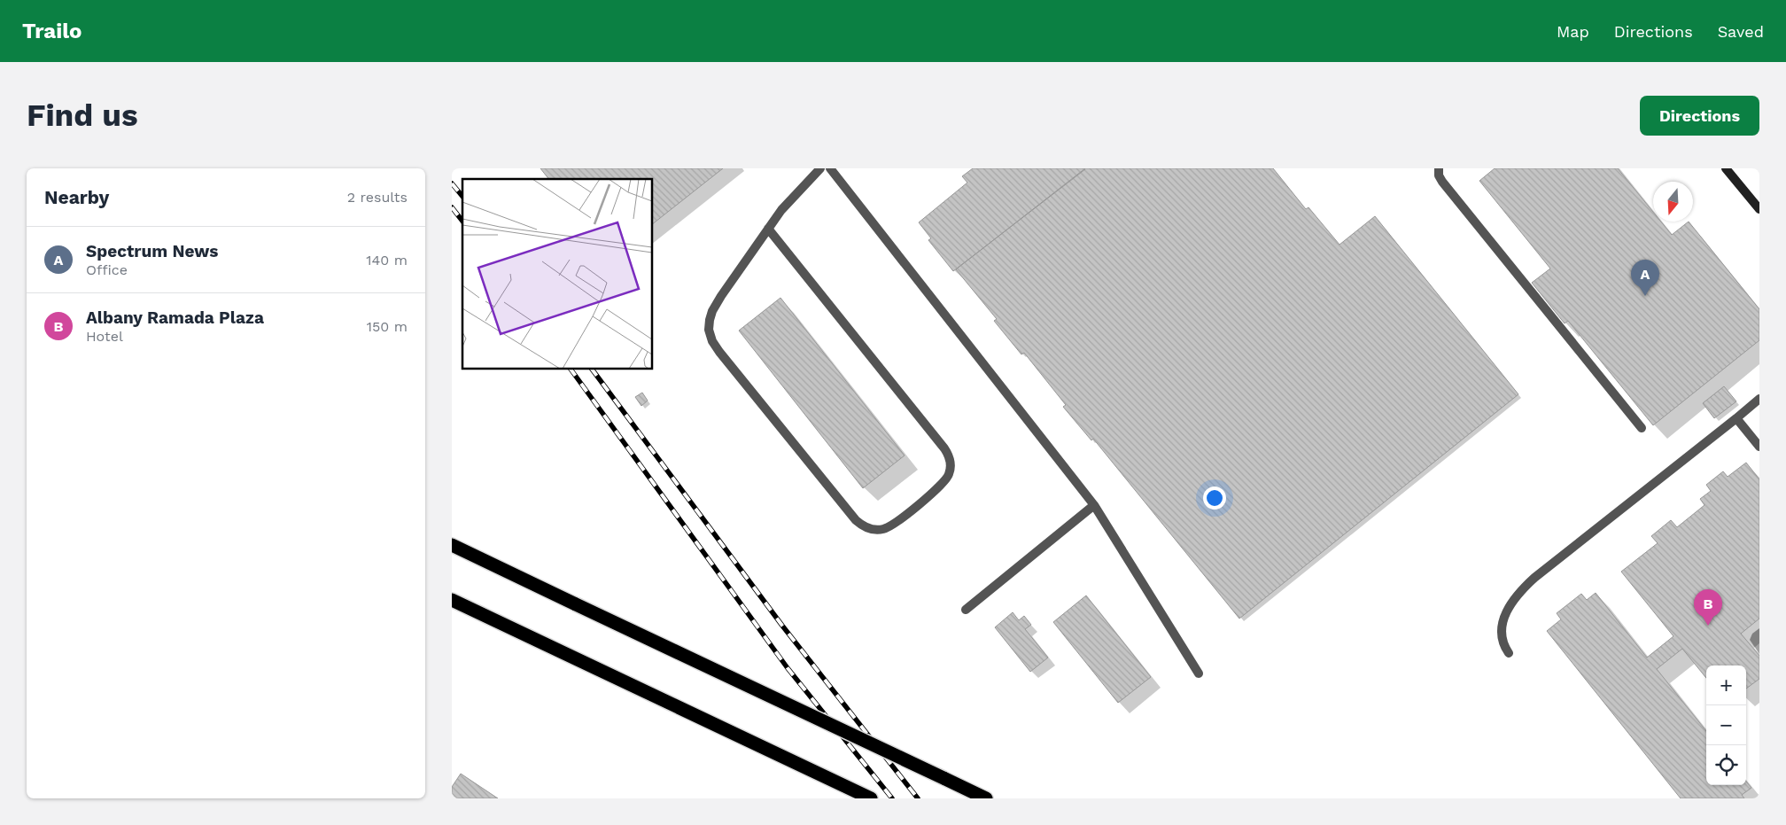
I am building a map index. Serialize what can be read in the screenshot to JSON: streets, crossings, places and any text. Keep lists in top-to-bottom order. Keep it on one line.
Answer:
{"north":"bottom","page":{"header":"Trailo","nav":["Map","Directions","Saved"],"buttons":"Directions","title":"Find us","heading":["Nearby","2 results"],"list":[{"mark":"A","name":"Spectrum News","note":"Office","value":"140 m"},{"mark":"B","name":"Albany Ramada Plaza","note":"Hotel","value":"150 m"}],"pins":["A","B"],"map_buttons":["+","−"]}}
